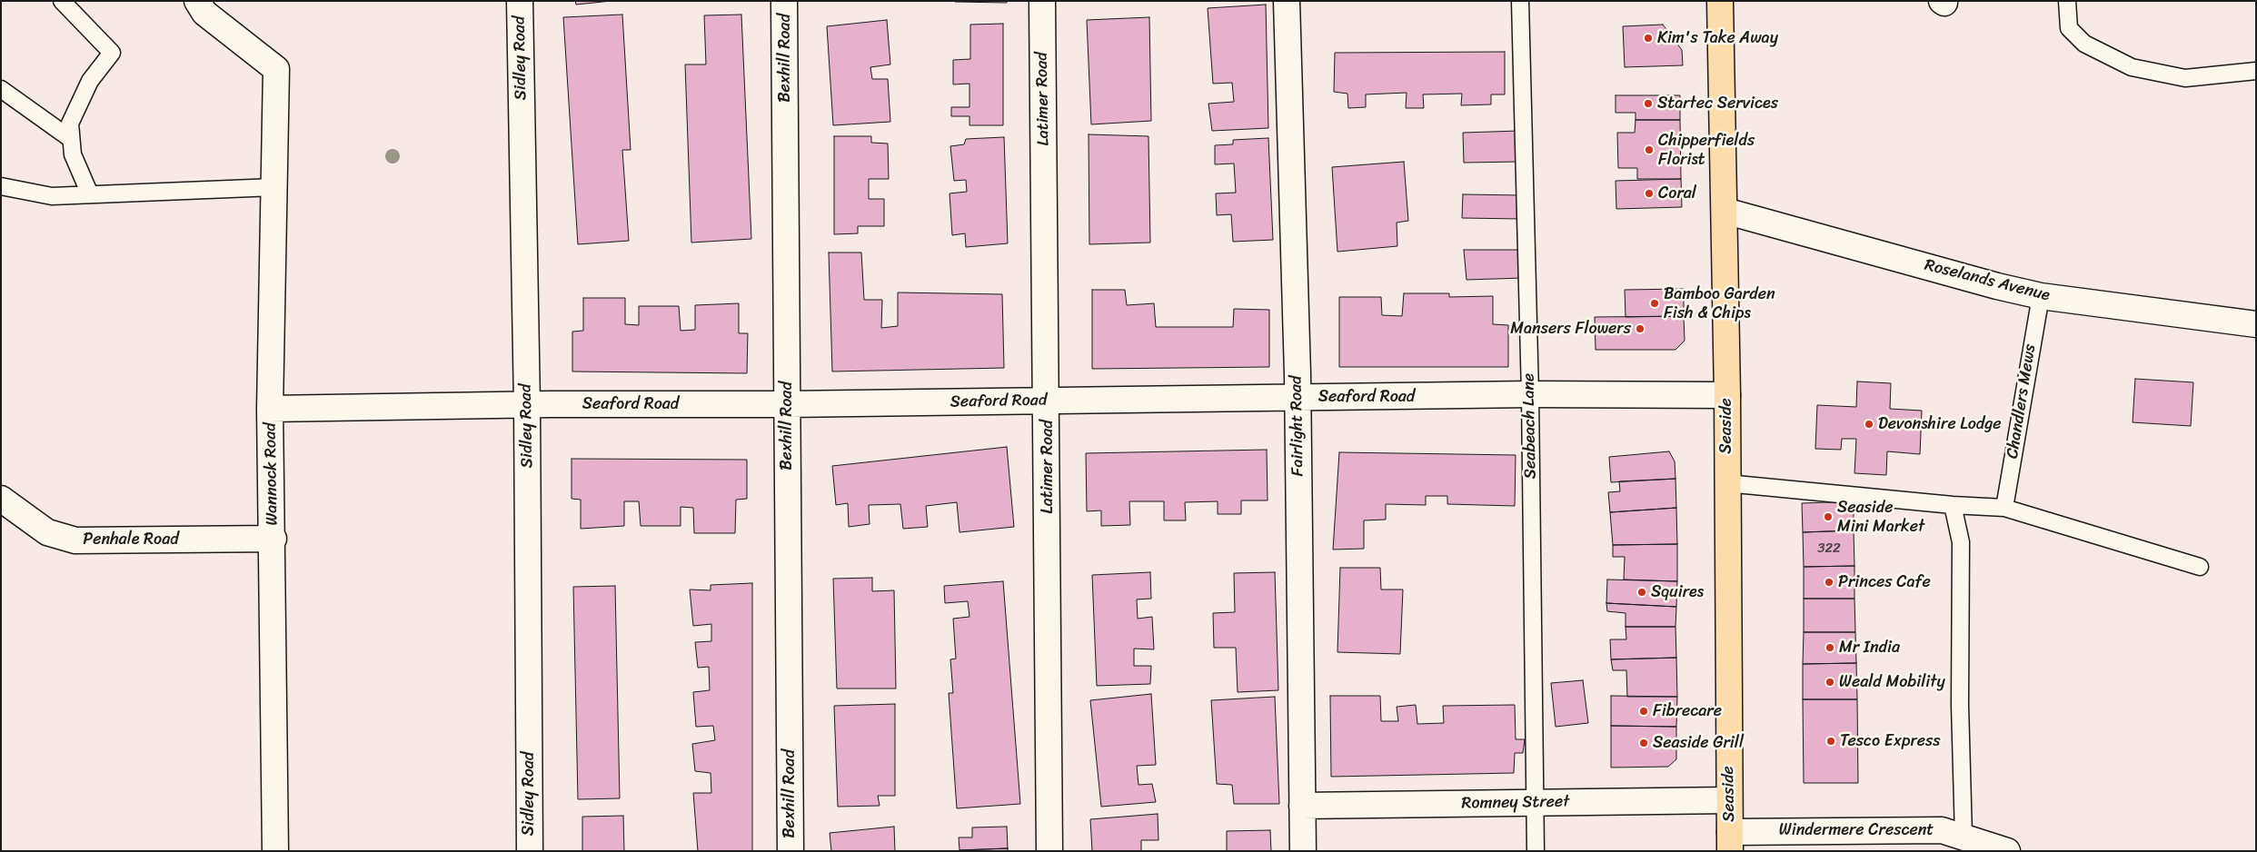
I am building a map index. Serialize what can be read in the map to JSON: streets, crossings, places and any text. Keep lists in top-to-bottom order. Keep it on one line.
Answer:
{"streets":{"main road":["Seaside"],"street":["Sidley Road","Bexhill Road","Latimer Road","Roselands Avenue","Seaford Road","Fairlight Road","Wannock Road","Penhale Road","Romney Street","Windermere Crescent"],"lane":["Chandlers Mews","Seabeach Lane"]},"crossings":[["Sidley Road","Seaford Road"],["Bexhill Road","Seaford Road"],["Latimer Road","Seaford Road"],["Roselands Avenue","Chandlers Mews"],["Roselands Avenue","Seaside"],["Seaford Road","Fairlight Road"],["Seaford Road","Seabeach Lane"],["Seaford Road","Seaside"],["Seaford Road","Wannock Road"],["Fairlight Road","Romney Street"],["Seabeach Lane","Romney Street"],["Seaside","Romney Street"],["Seaside","Windermere Crescent"],["Wannock Road","Penhale Road"]],"places":["Kim's Take Away","Startec Services","Chipperfields Florist","Coral","Bamboo Garden Fish & Chips","Mansers Flowers","Devonshire Lodge","Seaside Mini Market","Princes Cafe","Squires","Mr India","Weald Mobility","Fibrecare","Tesco Express","Seaside Grill"],"house_numbers":["322"]}
